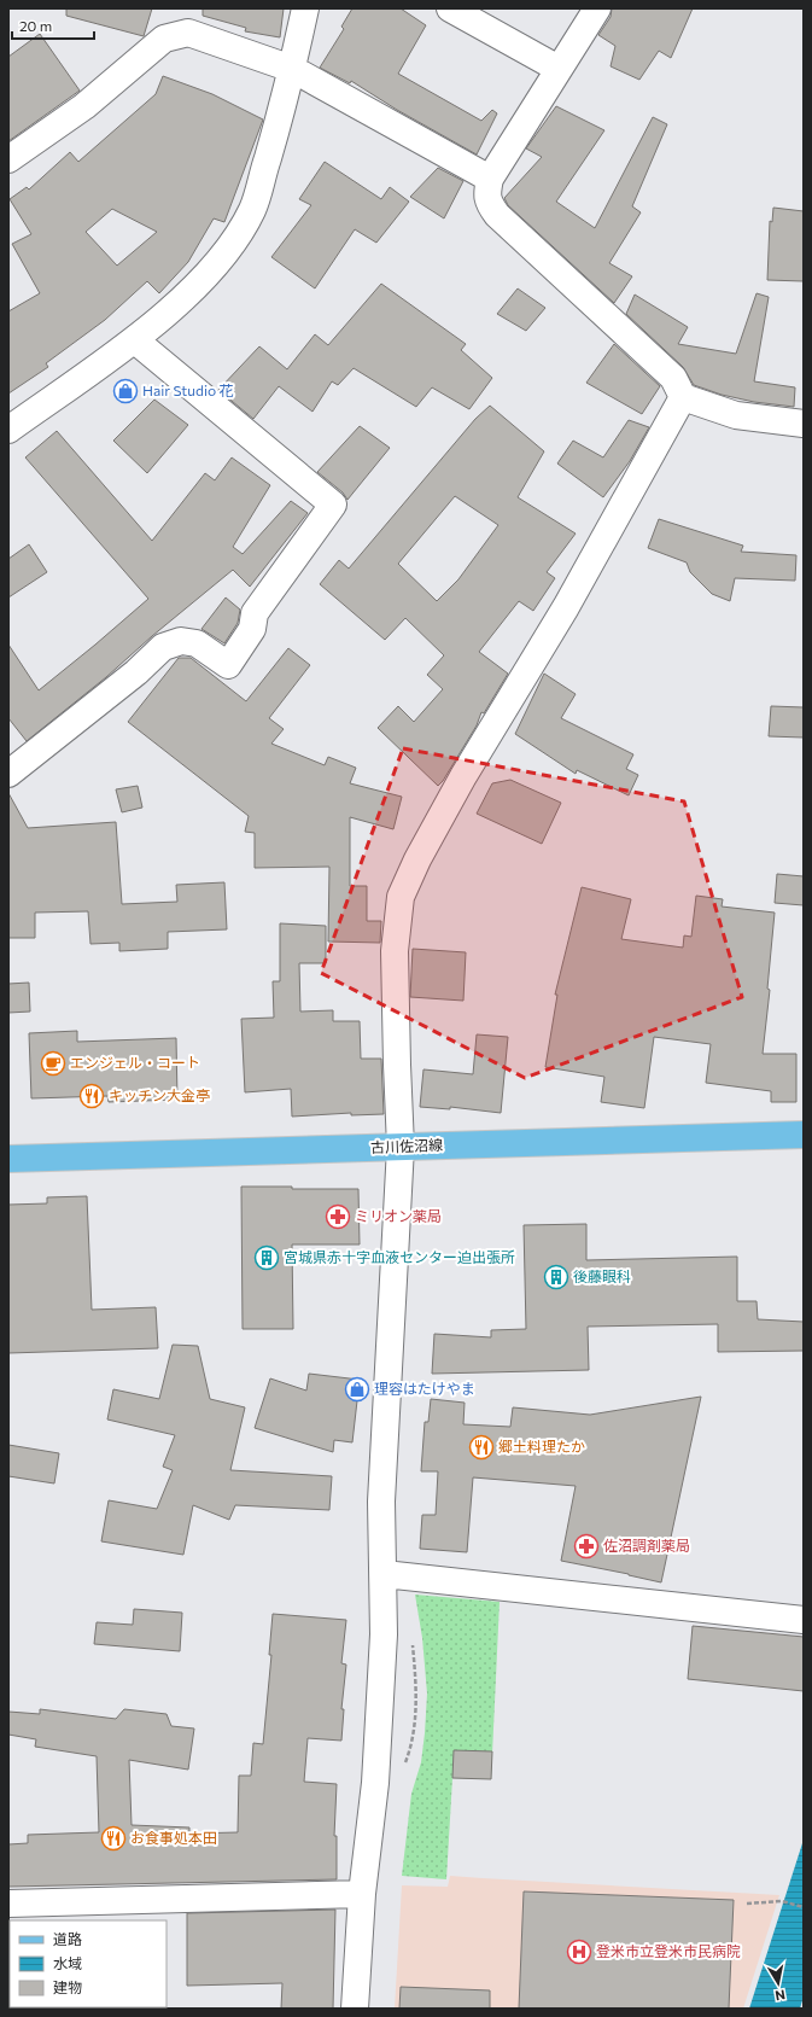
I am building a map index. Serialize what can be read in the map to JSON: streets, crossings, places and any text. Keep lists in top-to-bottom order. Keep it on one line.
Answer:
{"streets":{"main road":["古川佐沼線"]},"places":{"shop":["Hair Studio 花","理容はたけやま"],"cafe":["エンジェル・コート"],"restaurant":["キッチン大金亭","郷土料理たか","お食事処本田"],"pharmacy":["ミリオン薬局","佐沼調剤薬局"],"building":["宮城県赤十字血液センター迫出張所","後藤眼科"],"hospital":["登米市立登米市民病院"]},"legend":["道路","水域","建物"],"scale_bar":"20 m","north":"bottom"}
